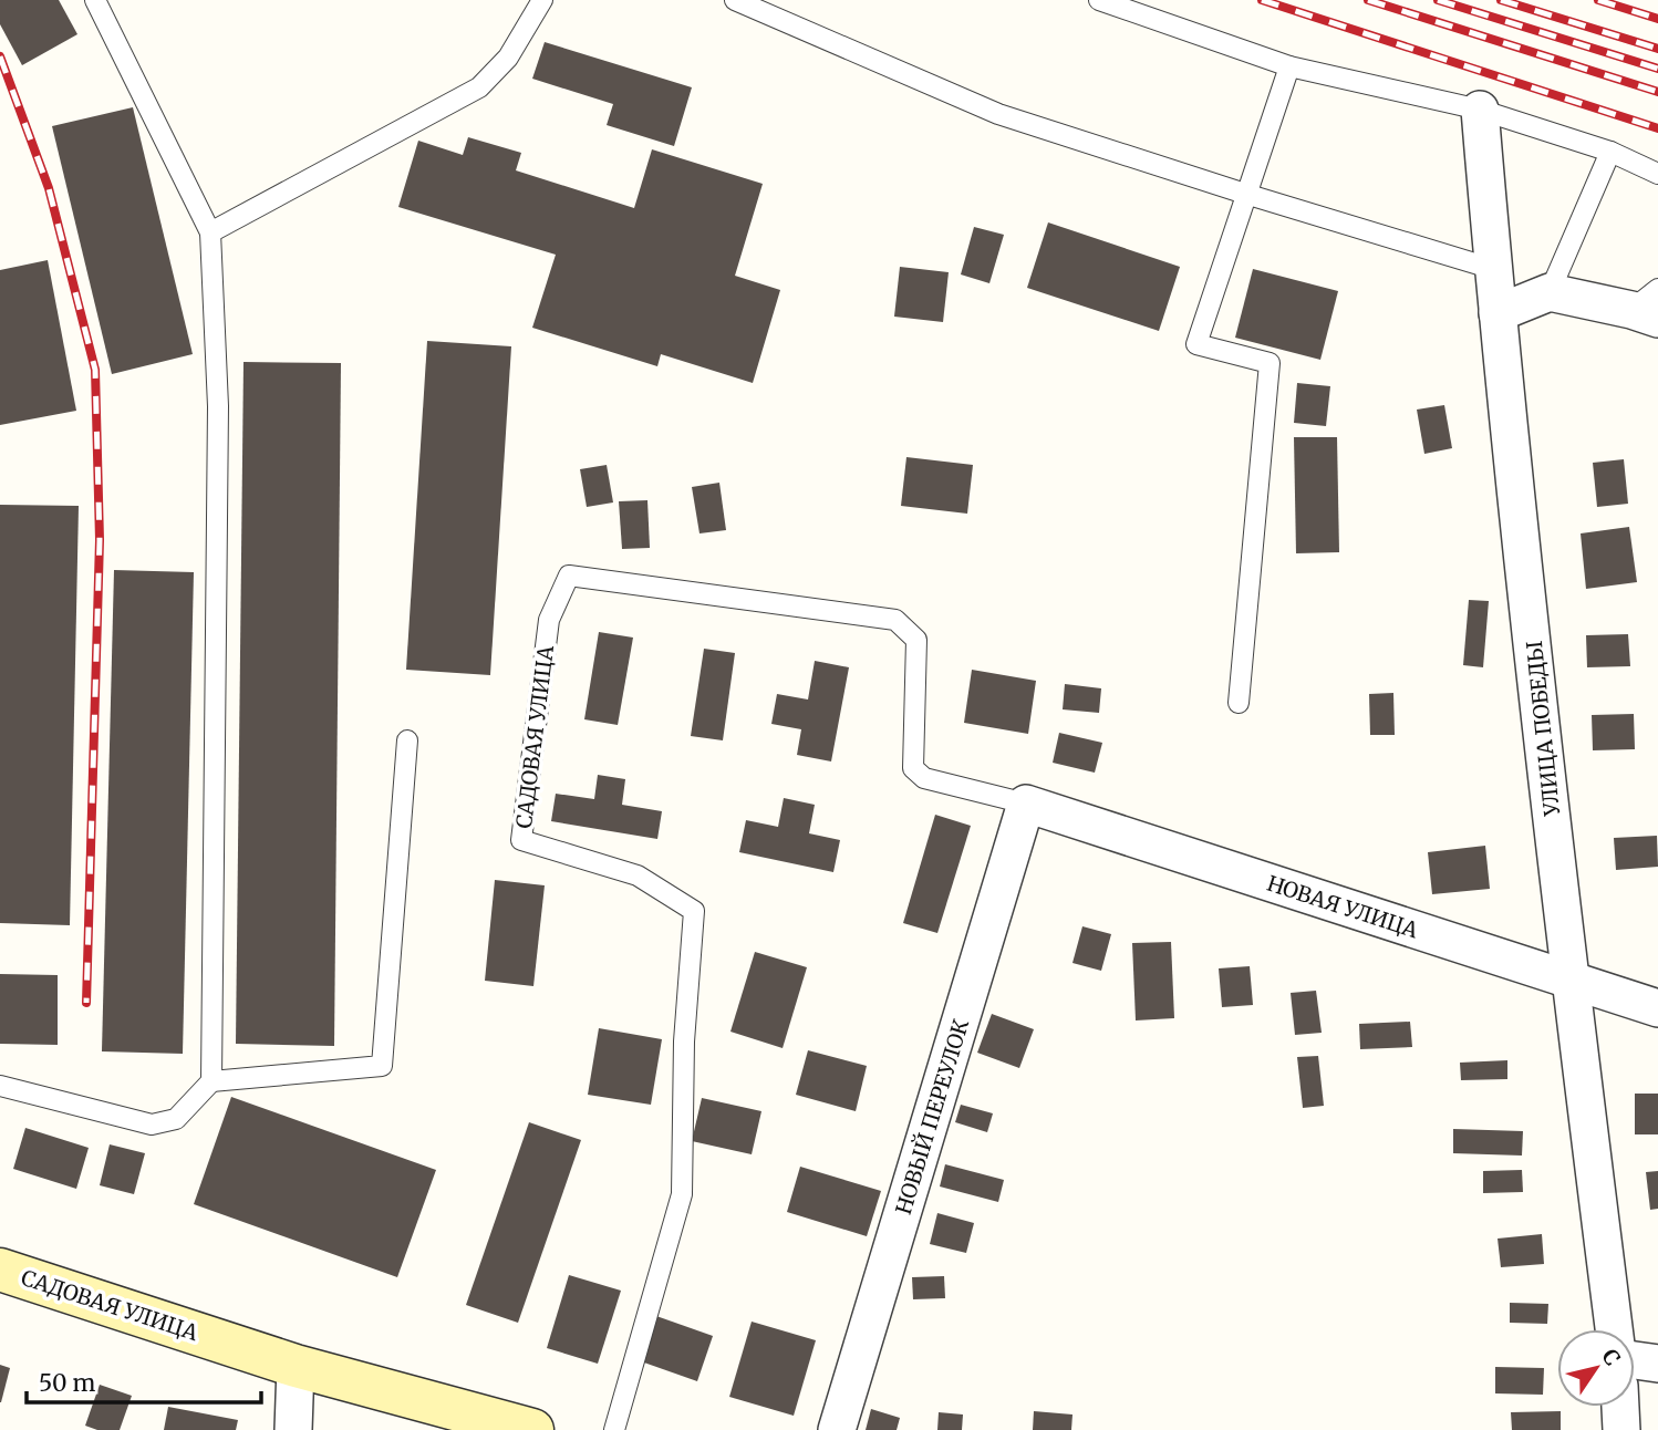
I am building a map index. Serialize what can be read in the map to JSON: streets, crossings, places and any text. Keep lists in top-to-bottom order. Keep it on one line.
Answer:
{"streets":{"street":["УЛИЦА ПОБЕДЫ","САДОВАЯ УЛИЦА","НОВАЯ УЛИЦА","НОВЫЙ ПЕРЕУЛОК"]},"crossings":[["УЛИЦА ПОБЕДЫ","НОВАЯ УЛИЦА"],["САДОВАЯ УЛИЦА","НОВАЯ УЛИЦА"],["САДОВАЯ УЛИЦА","НОВЫЙ ПЕРЕУЛОК"],["НОВАЯ УЛИЦА","НОВЫЙ ПЕРЕУЛОК"]],"scale_bar":"50 m","north":"top right"}
